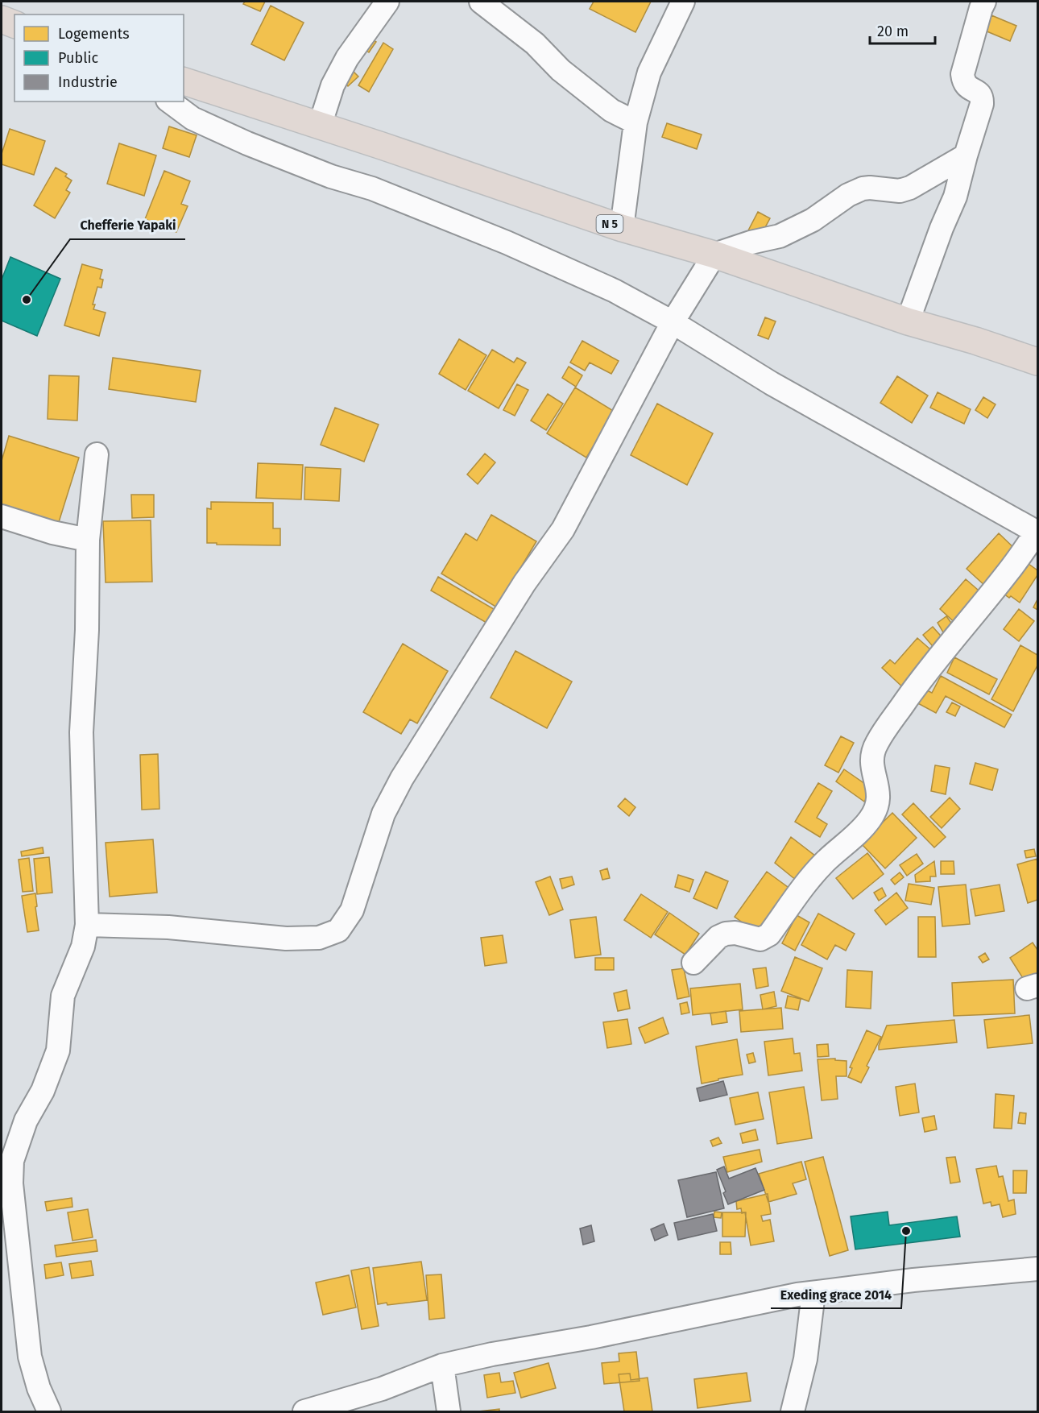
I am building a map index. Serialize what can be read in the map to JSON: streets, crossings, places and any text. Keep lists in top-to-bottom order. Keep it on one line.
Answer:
{"streets":{"highway":["N 5"]},"places":["Chefferie Yapaki","Exeding grace 2014"],"legend":["Logements","Public","Industrie"],"scale_bar":"20 m"}
